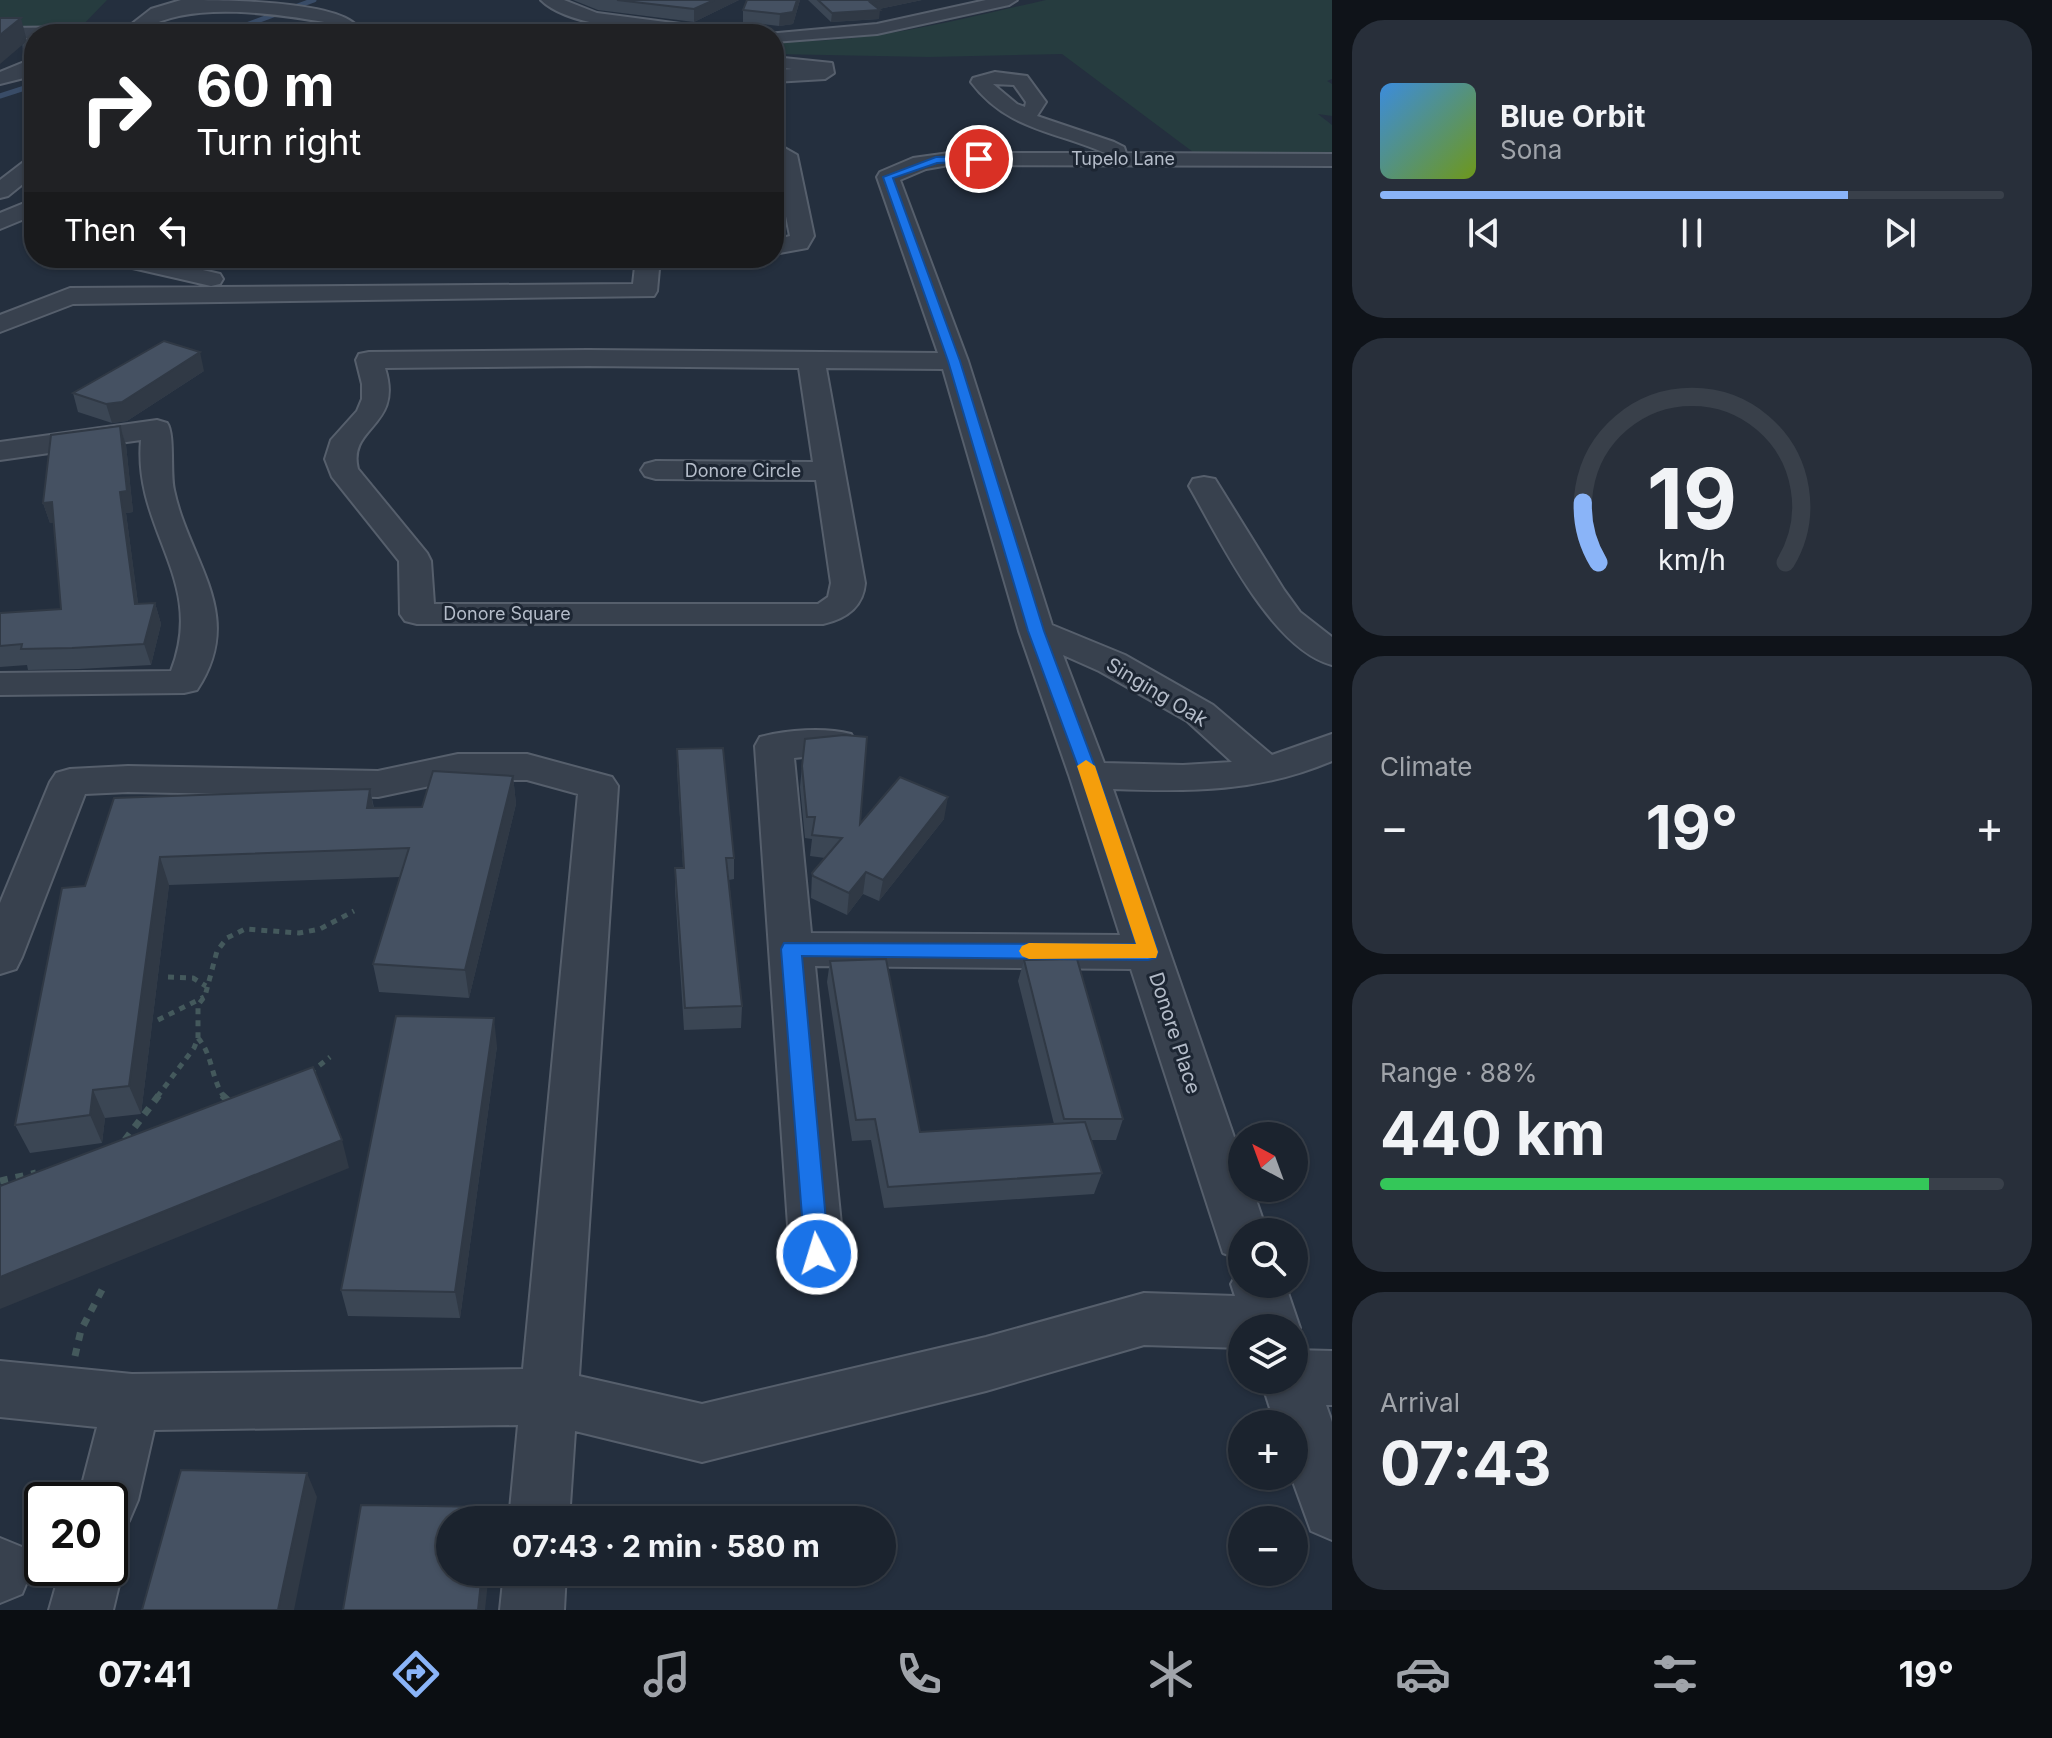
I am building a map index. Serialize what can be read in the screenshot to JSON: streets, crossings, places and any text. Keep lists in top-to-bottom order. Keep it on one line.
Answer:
{"streets":{"street":["Tupelo Lane","Donore Circle","Donore Square","Singing Oak","Donore Place"]},"crossings":[["Tupelo Lane","Donore Place"],["Donore Circle","Donore Square"],["Donore Square","Donore Place"],["Singing Oak","Donore Place"]],"north":"top left","page":{"turn":["60 m","Turn right"],"song":["Blue Orbit","Sona"],"then":"Then","tile":["Climate",["Range · 88%","440 km"],["Arrival","07:43"]],"heat":["−","19°","+"],"map_buttons":["+","−"],"limit":"20","trip":"07:43 · 2 min · 580 m","tabs":["07:41","19°"],"gauge":["19","km/h"]}}
